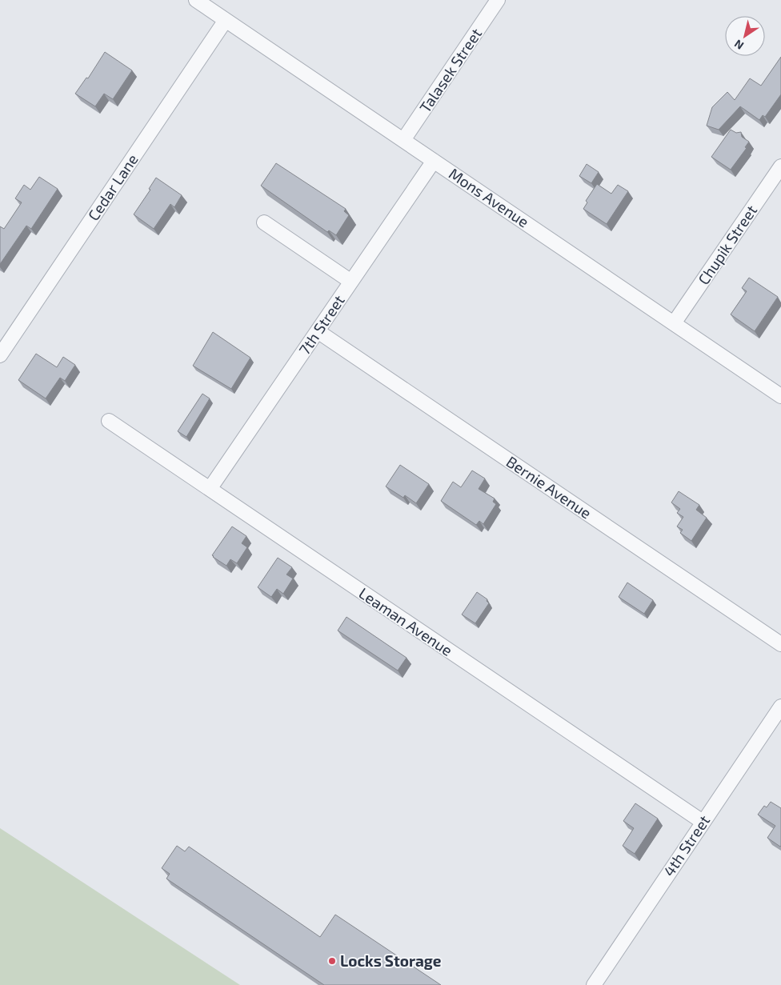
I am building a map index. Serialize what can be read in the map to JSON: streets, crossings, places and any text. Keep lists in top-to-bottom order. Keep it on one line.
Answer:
{"streets":{"street":["Talasek Street","Cedar Lane","Mons Avenue","Chupik Street","7th Street","Bernie Avenue","Leaman Avenue","4th Street"]},"crossings":[["Talasek Street","Mons Avenue"],["Cedar Lane","Mons Avenue"],["Mons Avenue","Chupik Street"],["Mons Avenue","7th Street"],["7th Street","Bernie Avenue"],["7th Street","Leaman Avenue"],["Leaman Avenue","4th Street"]],"places":["Locks Storage"],"north":"bottom left"}
